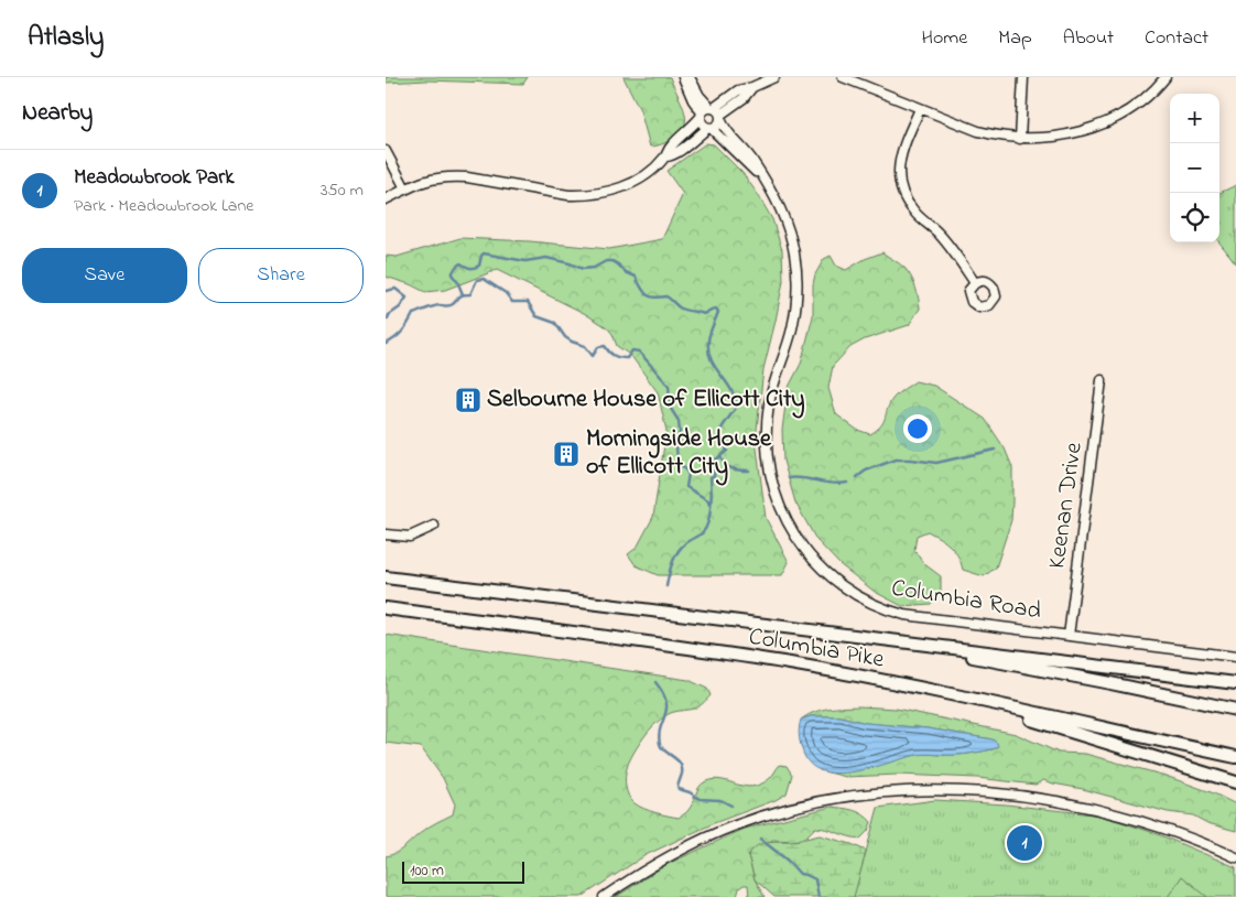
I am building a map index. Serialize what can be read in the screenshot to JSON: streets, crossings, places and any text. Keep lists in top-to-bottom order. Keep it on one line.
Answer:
{"streets":{"highway":["Columbia Pike"],"street":["Keenan Drive","Columbia Road"]},"crossings":[["Keenan Drive","Columbia Road"]],"places":{"building":["Selbourne House of Ellicott City","Morningside House of Ellicott City"]},"scale_bar":"100 m","page":{"header":"Atlasly","nav":["Home","Map","About","Contact"],"heading":"Nearby","map_buttons":["+","−"],"list":[{"mark":"1","name":"Meadowbrook Park","note":"Park · Meadowbrook Lane","value":"350 m"}],"buttons":["Save","Share"],"pins":"1","scale":"100 m"}}
